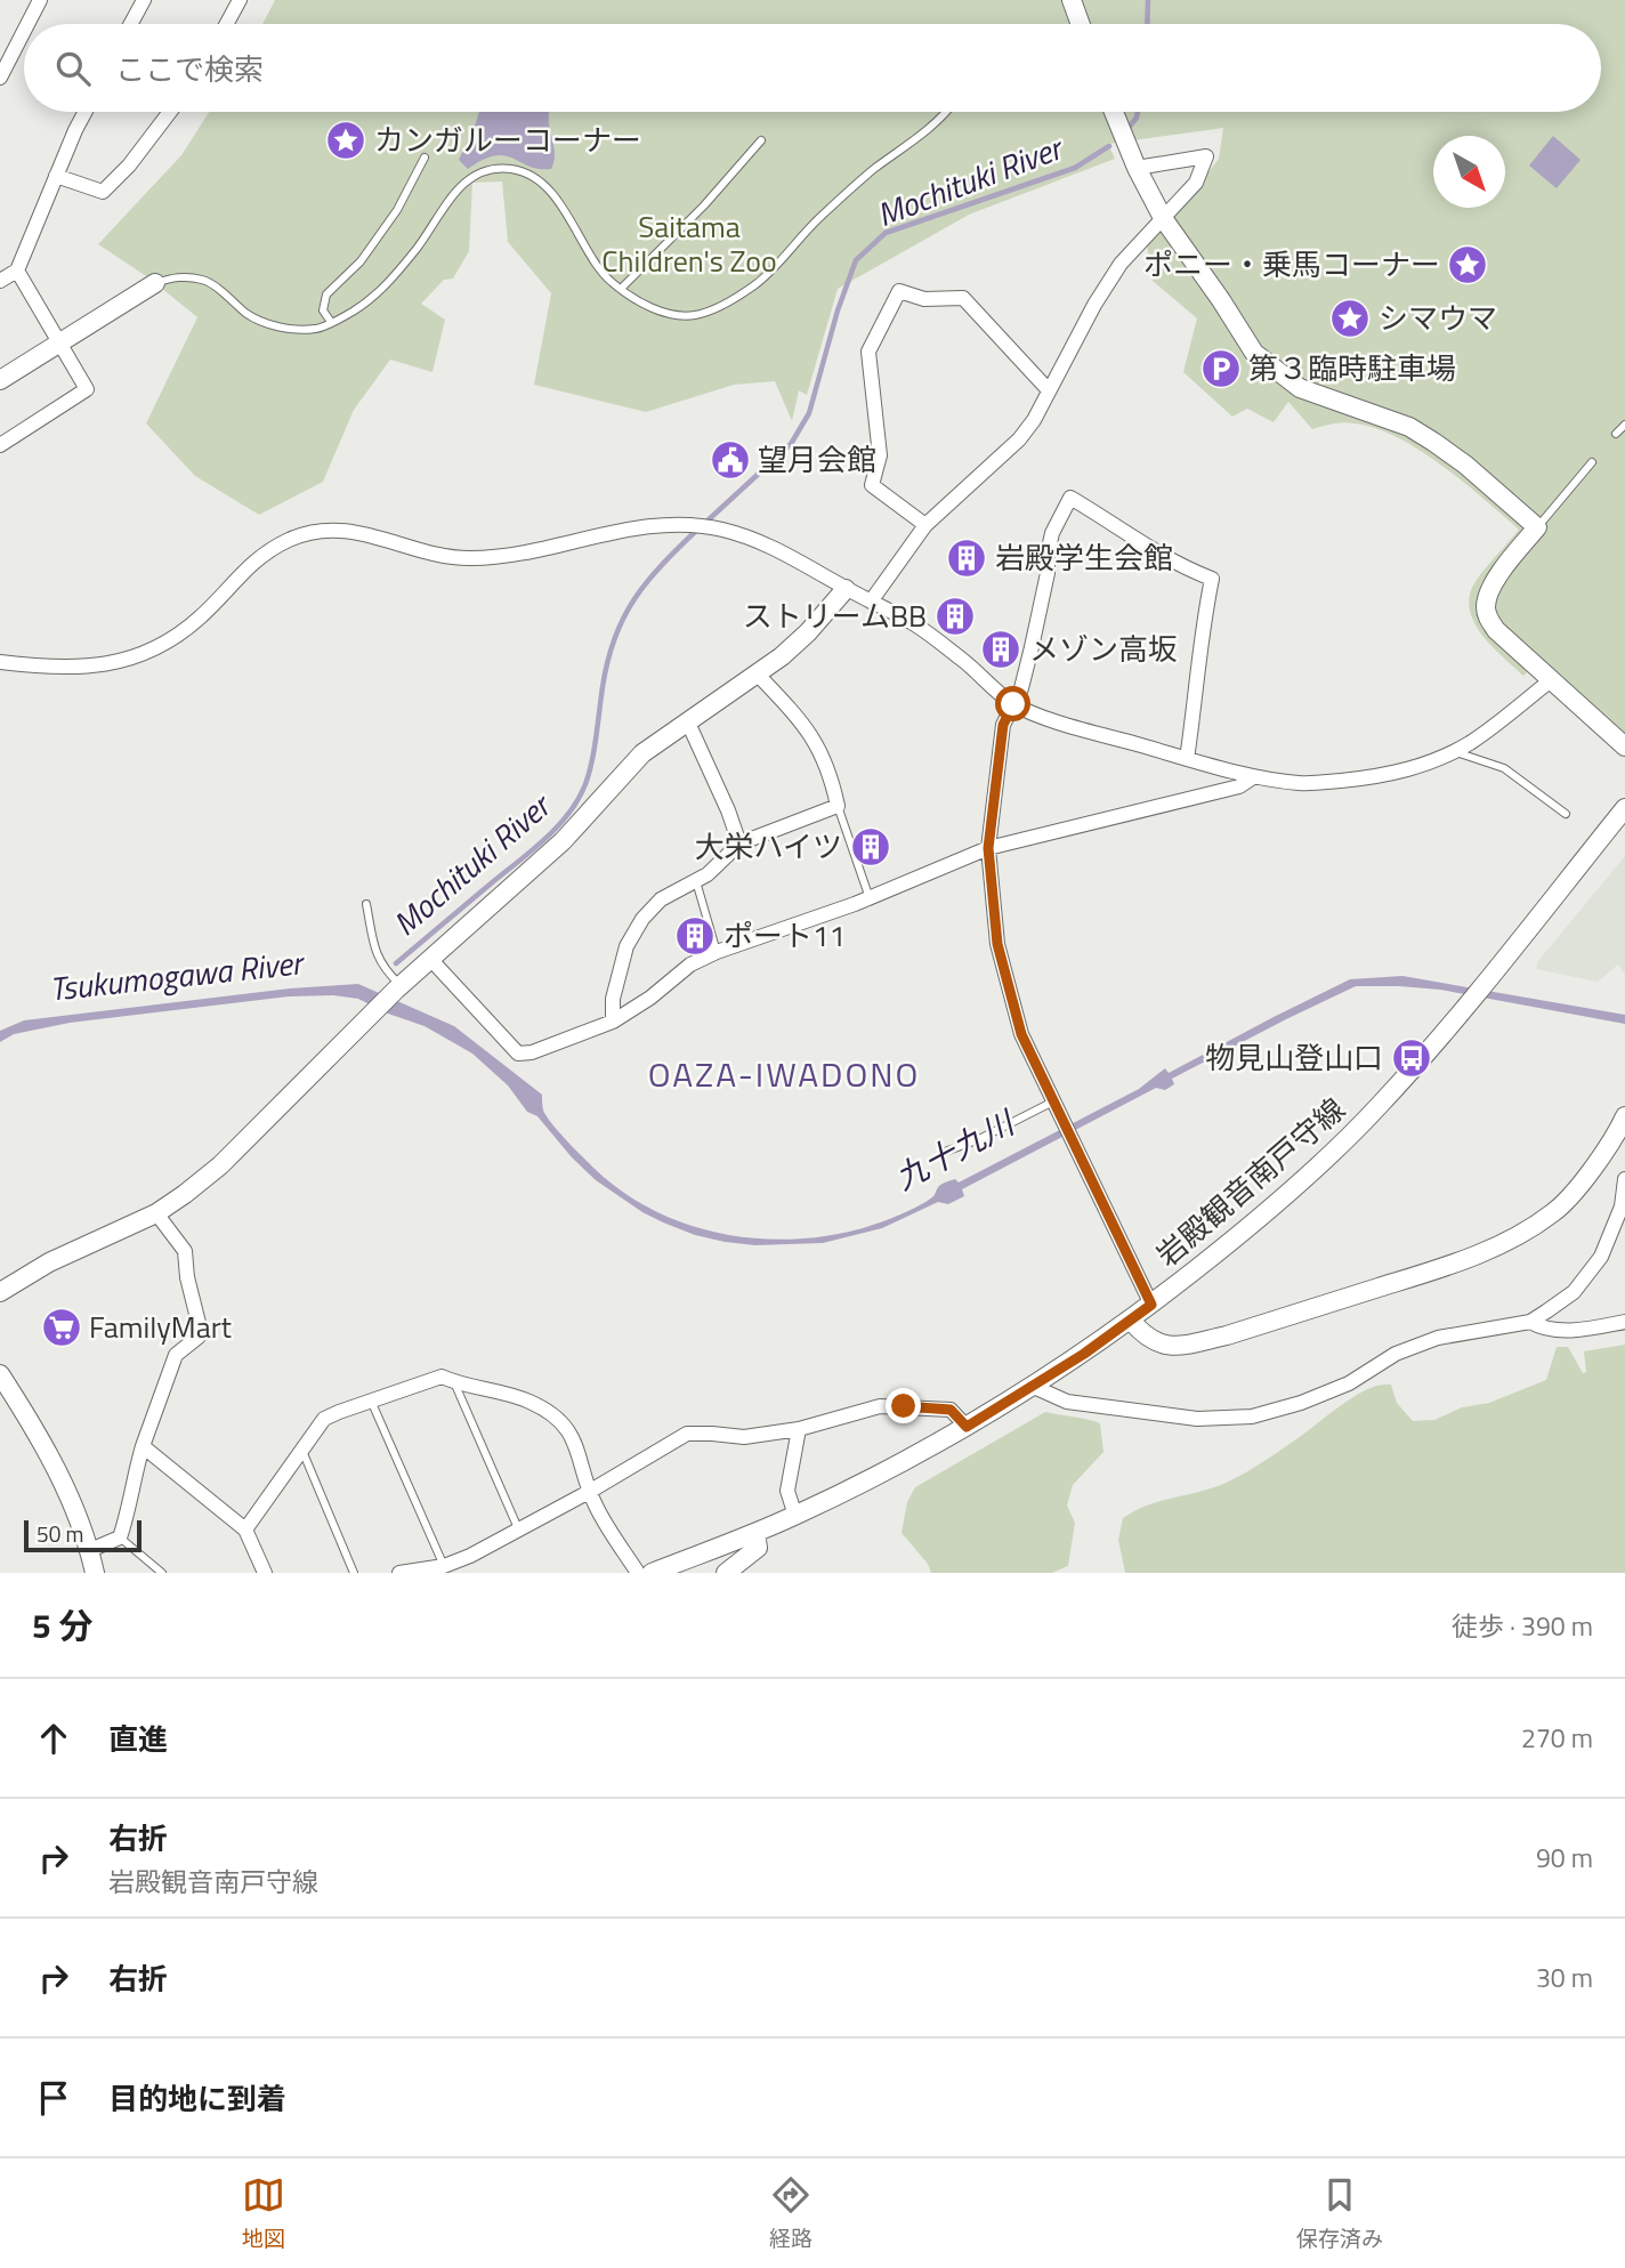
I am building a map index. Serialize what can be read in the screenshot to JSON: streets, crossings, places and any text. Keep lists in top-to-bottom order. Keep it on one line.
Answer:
{"streets":{"street":["岩殿観音南戸守線"]},"districts":["OAZA-IWADONO"],"water":["Mochituki River","Tsukumogawa River","九十九川"],"parks":["Saitama Children's Zoo"],"places":{"place":["カンガルーコーナー","ポニー・乗馬コーナー","シマウマ"],"parking":["第３臨時駐車場"],"public building":["望月会館"],"building":["岩殿学生会館","ストリームBB","メゾン高坂","大栄ハイツ","ポート11"],"bus stop":["物見山登山口"],"supermarket":["FamilyMart"]},"scale_bar":"50 m","north":"bottom right","page":{"search":"ここで検索","scale":"50 m","heading":["5 分","徒歩 · 390 m"],"list":[["直進","270 m"],["右折","岩殿観音南戸守線","90 m"],["右折","30 m"],"目的地に到着"],"nav":["地図","経路","保存済み"]}}
